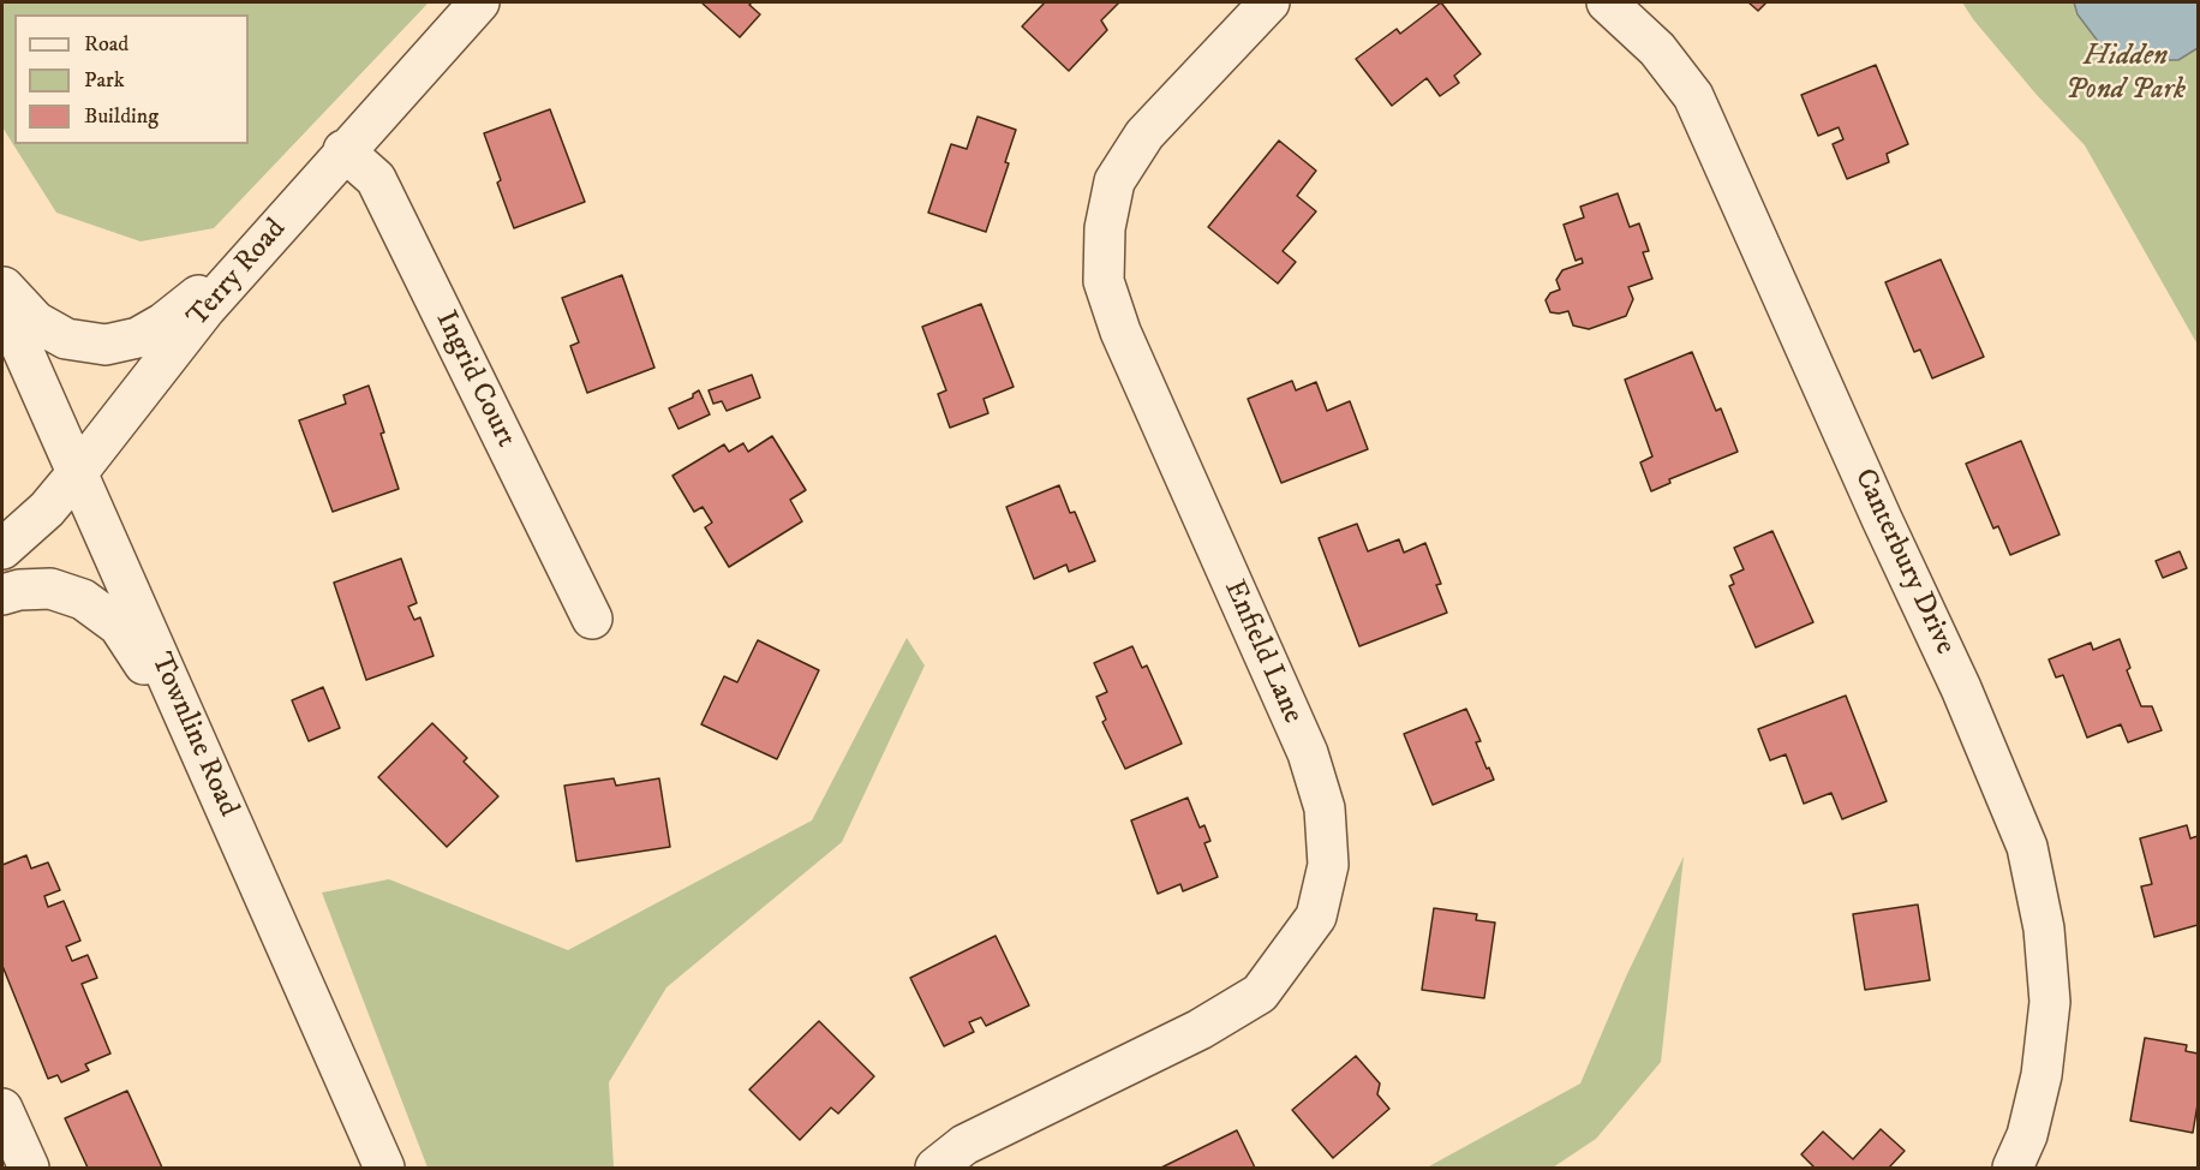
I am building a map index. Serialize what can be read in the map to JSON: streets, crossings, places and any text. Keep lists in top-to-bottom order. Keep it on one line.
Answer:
{"streets":{"street":["Terry Road","Ingrid Court","Canterbury Drive","Enfield Lane","Townline Road"]},"crossings":[["Terry Road","Ingrid Court"],["Terry Road","Townline Road"]],"parks":["Hidden Pond Park"],"legend":["Road","Park","Building"]}
